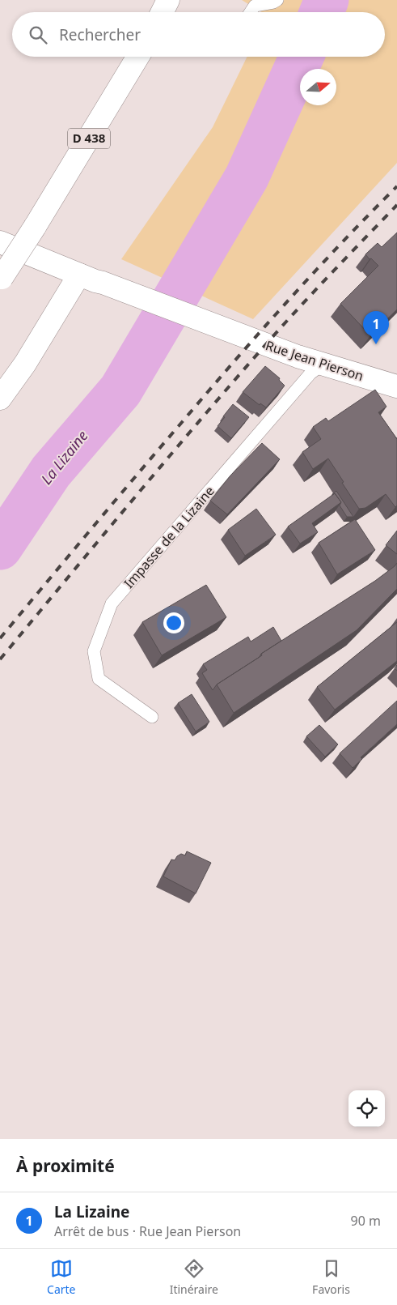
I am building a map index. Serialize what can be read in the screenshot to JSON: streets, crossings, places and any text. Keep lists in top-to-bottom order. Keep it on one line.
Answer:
{"streets":{"main road":["D 438","Rue Jean Pierson"],"lane":["Impasse de la Lizaine"]},"crossings":[["Rue Jean Pierson","Impasse de la Lizaine"]],"water":["La Lizaine"],"north":"right","page":{"search":"Rechercher","pins":"1","heading":"À proximité","list":[{"mark":"1","name":"La Lizaine","note":"Arrêt de bus · Rue Jean Pierson","value":"90 m"}],"nav":["Carte","Itinéraire","Favoris"]}}
